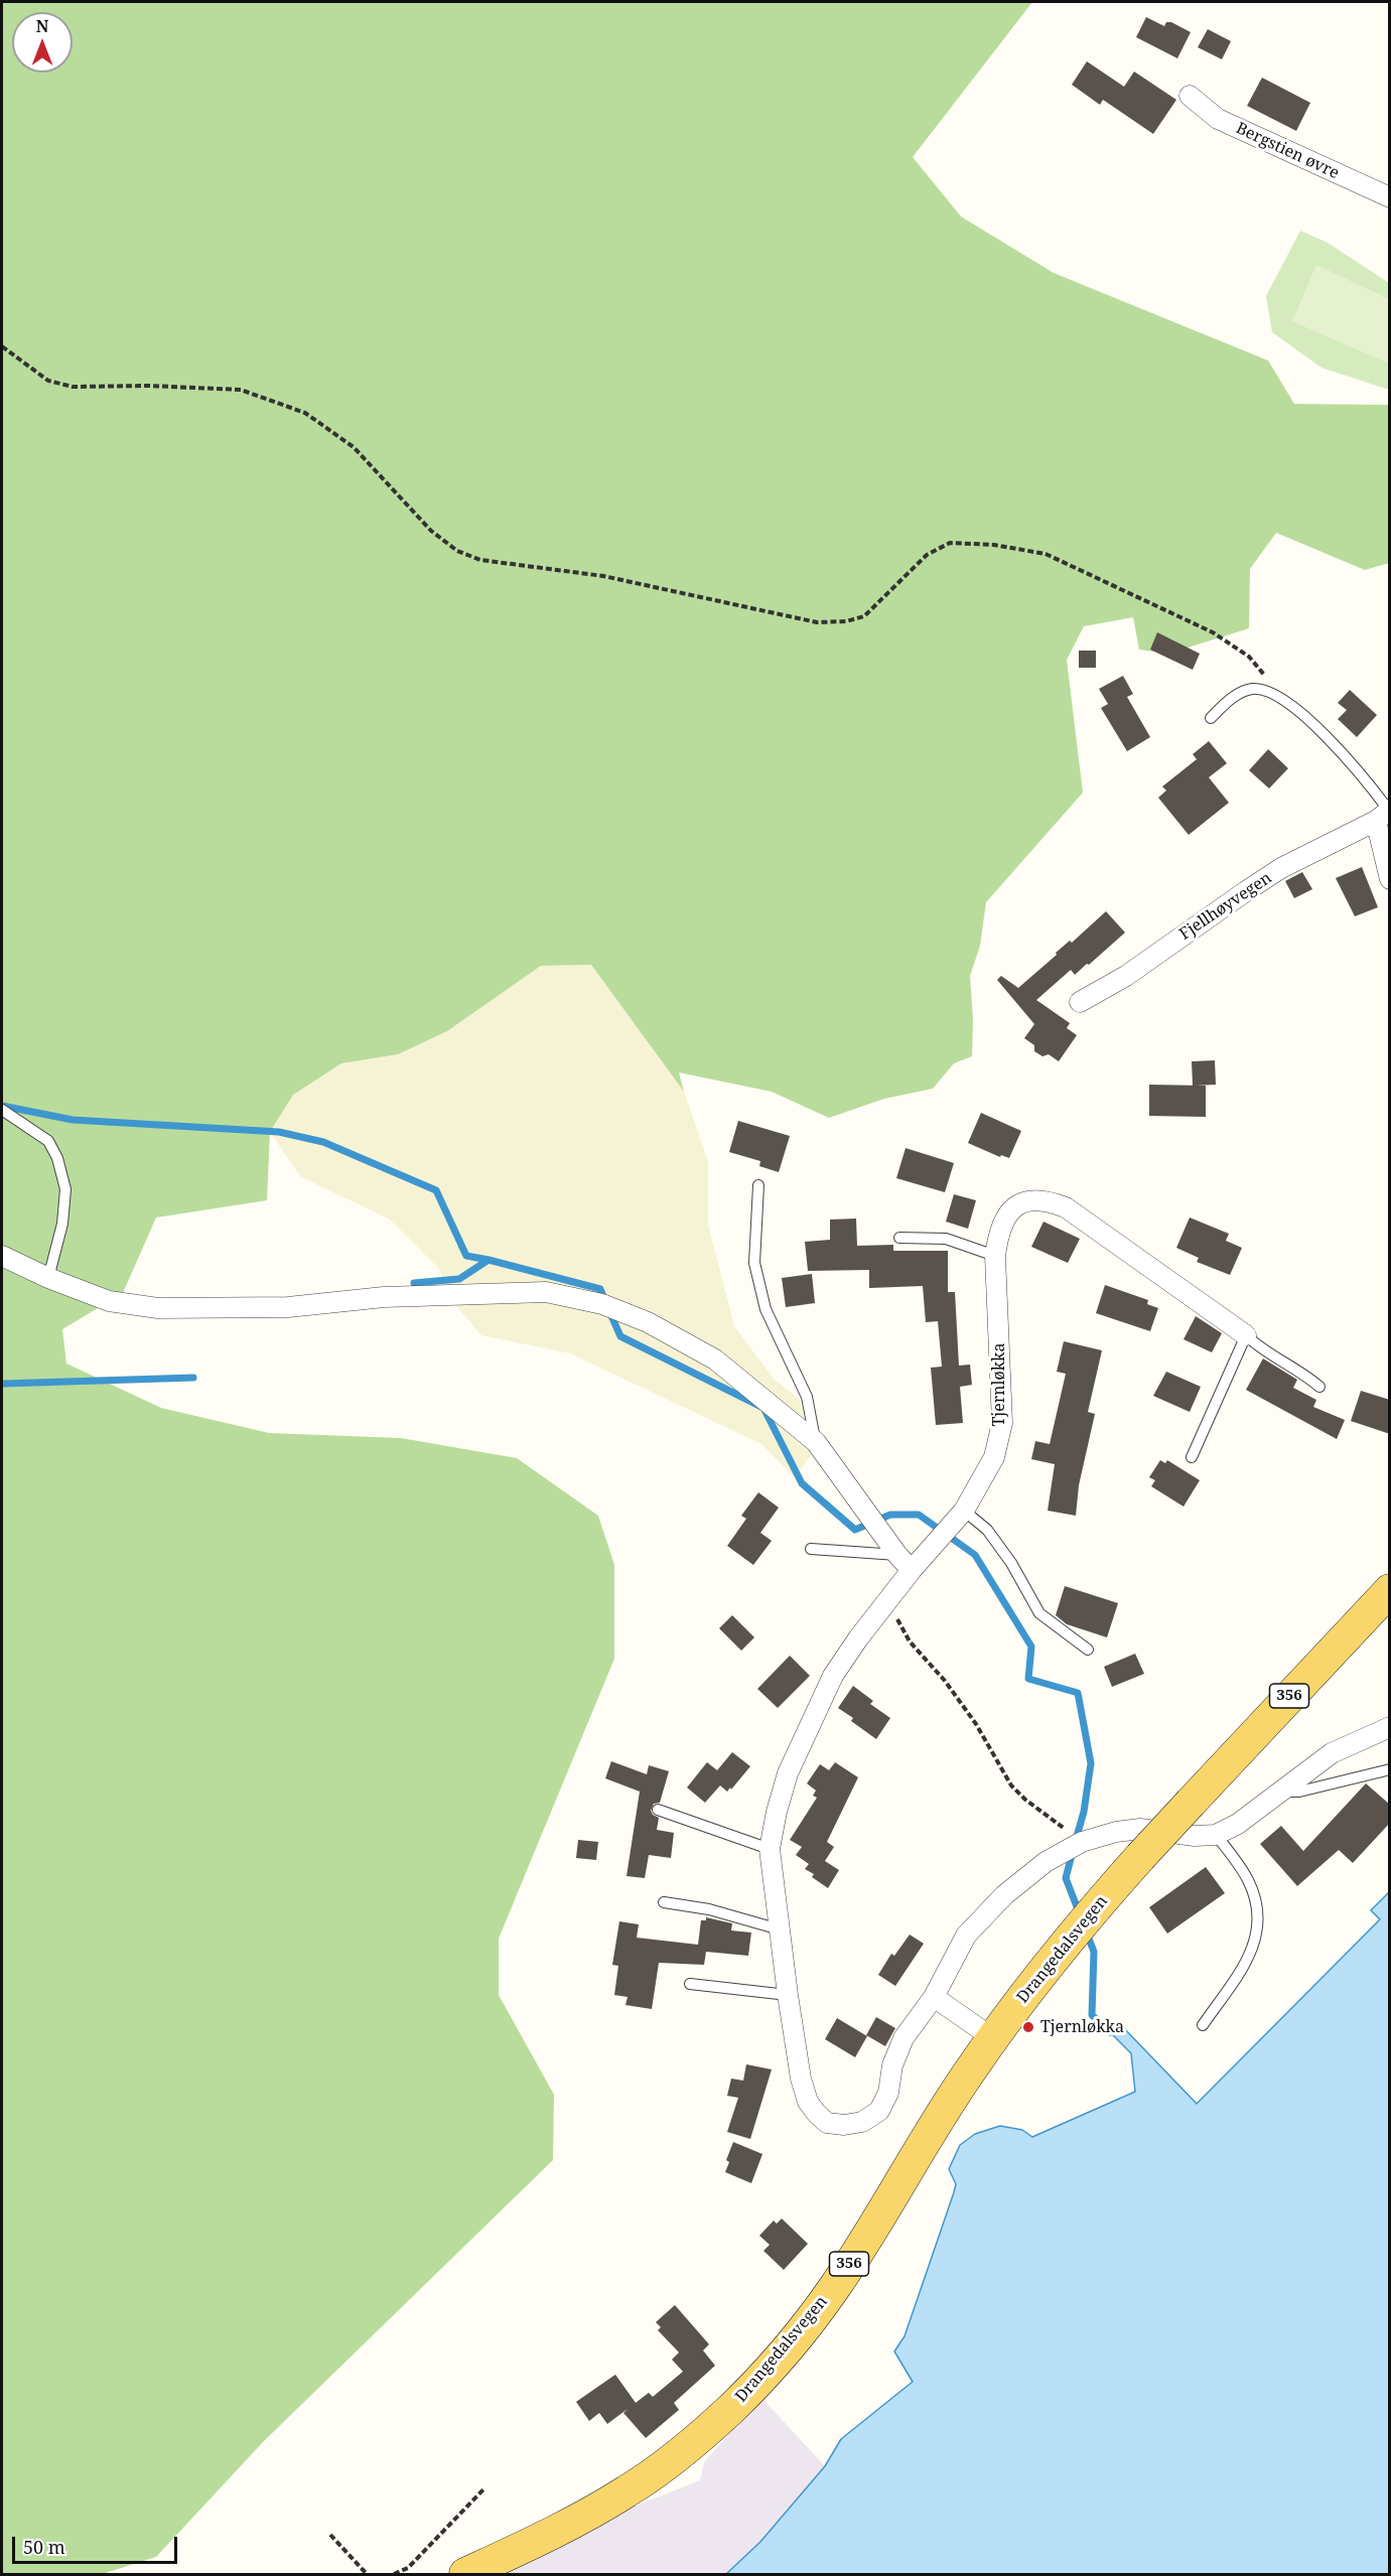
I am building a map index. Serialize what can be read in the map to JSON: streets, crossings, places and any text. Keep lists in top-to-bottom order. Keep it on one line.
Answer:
{"streets":{"main road":["356","Drangedalsvegen"],"street":["Bergstien øvre","Fjellhøyvegen","Tjernløkka"]},"places":["Tjernløkka"],"scale_bar":"50 m","north":"top"}
